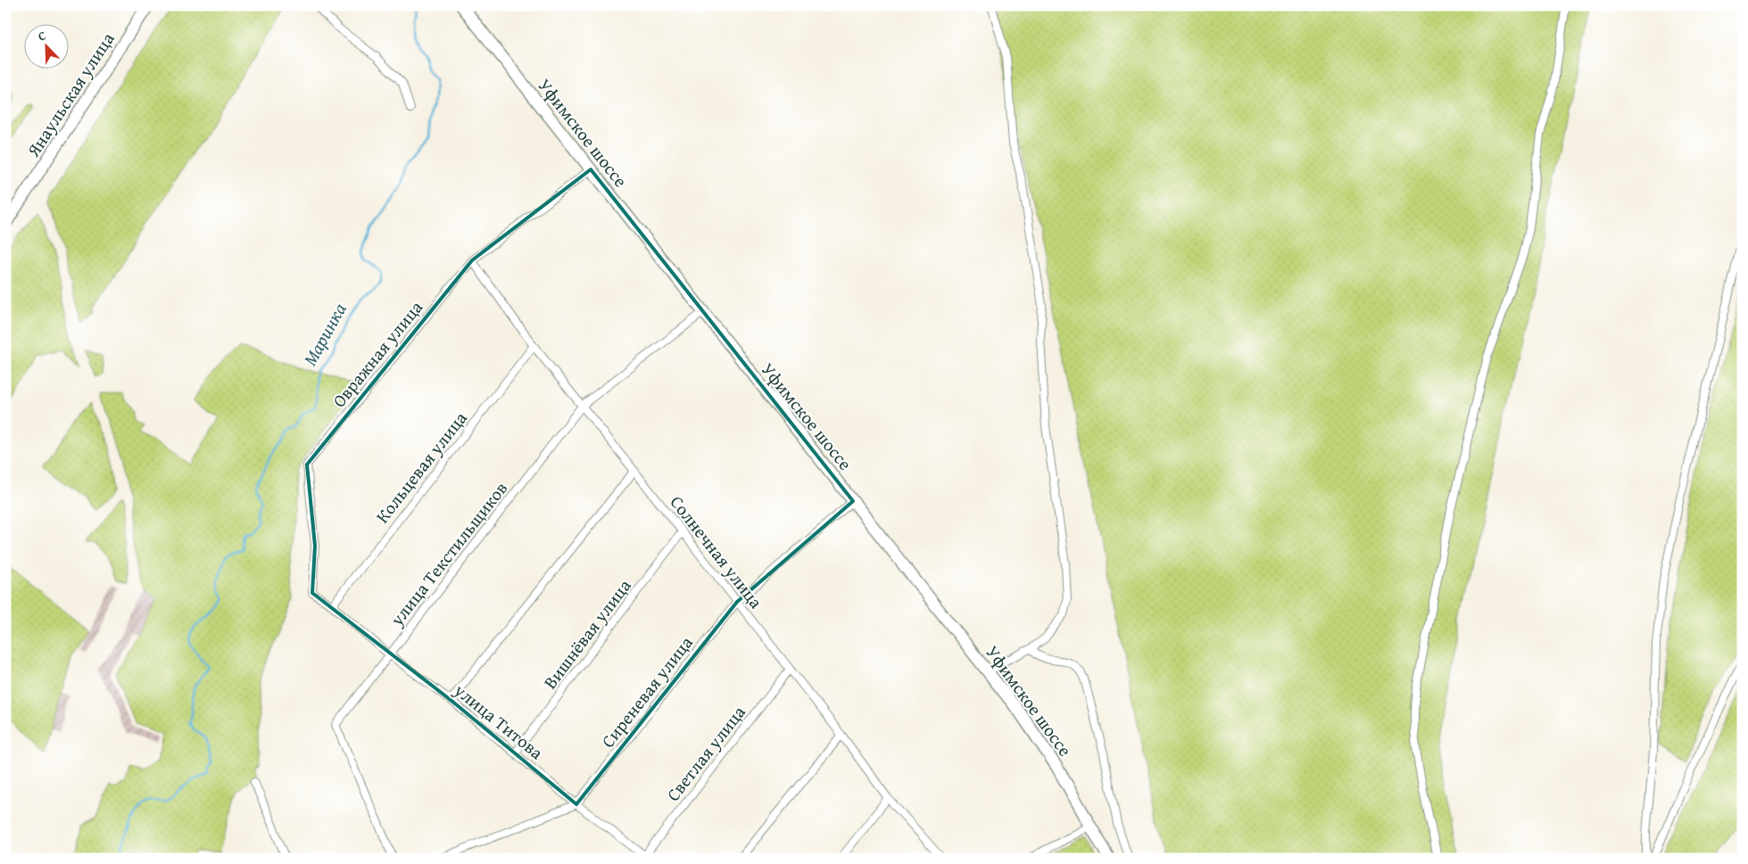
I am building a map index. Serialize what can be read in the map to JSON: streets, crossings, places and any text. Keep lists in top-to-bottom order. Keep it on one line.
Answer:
{"streets":{"main road":["Янаульская улица","Уфимское шоссе"],"street":["Овражная улица","Кольцевая улица","Солнечная улица","улица Текстильщиков","Вишнёвая улица","Сиреневая улица","улица Титова","Светлая улица"]},"crossings":[["Уфимское шоссе","Овражная улица"],["Уфимское шоссе","улица Текстильщиков"],["Уфимское шоссе","Сиреневая улица"],["Овражная улица","Кольцевая улица"],["Овражная улица","Солнечная улица"],["Овражная улица","улица Титова"],["Кольцевая улица","Солнечная улица"],["Кольцевая улица","улица Титова"],["Солнечная улица","улица Текстильщиков"],["Солнечная улица","Вишнёвая улица"],["Солнечная улица","Сиреневая улица"],["Солнечная улица","Светлая улица"],["улица Текстильщиков","улица Титова"],["Вишнёвая улица","улица Титова"],["Сиреневая улица","улица Титова"],["улица Титова","Светлая улица"]],"water":["Маринка"],"north":"top left"}
